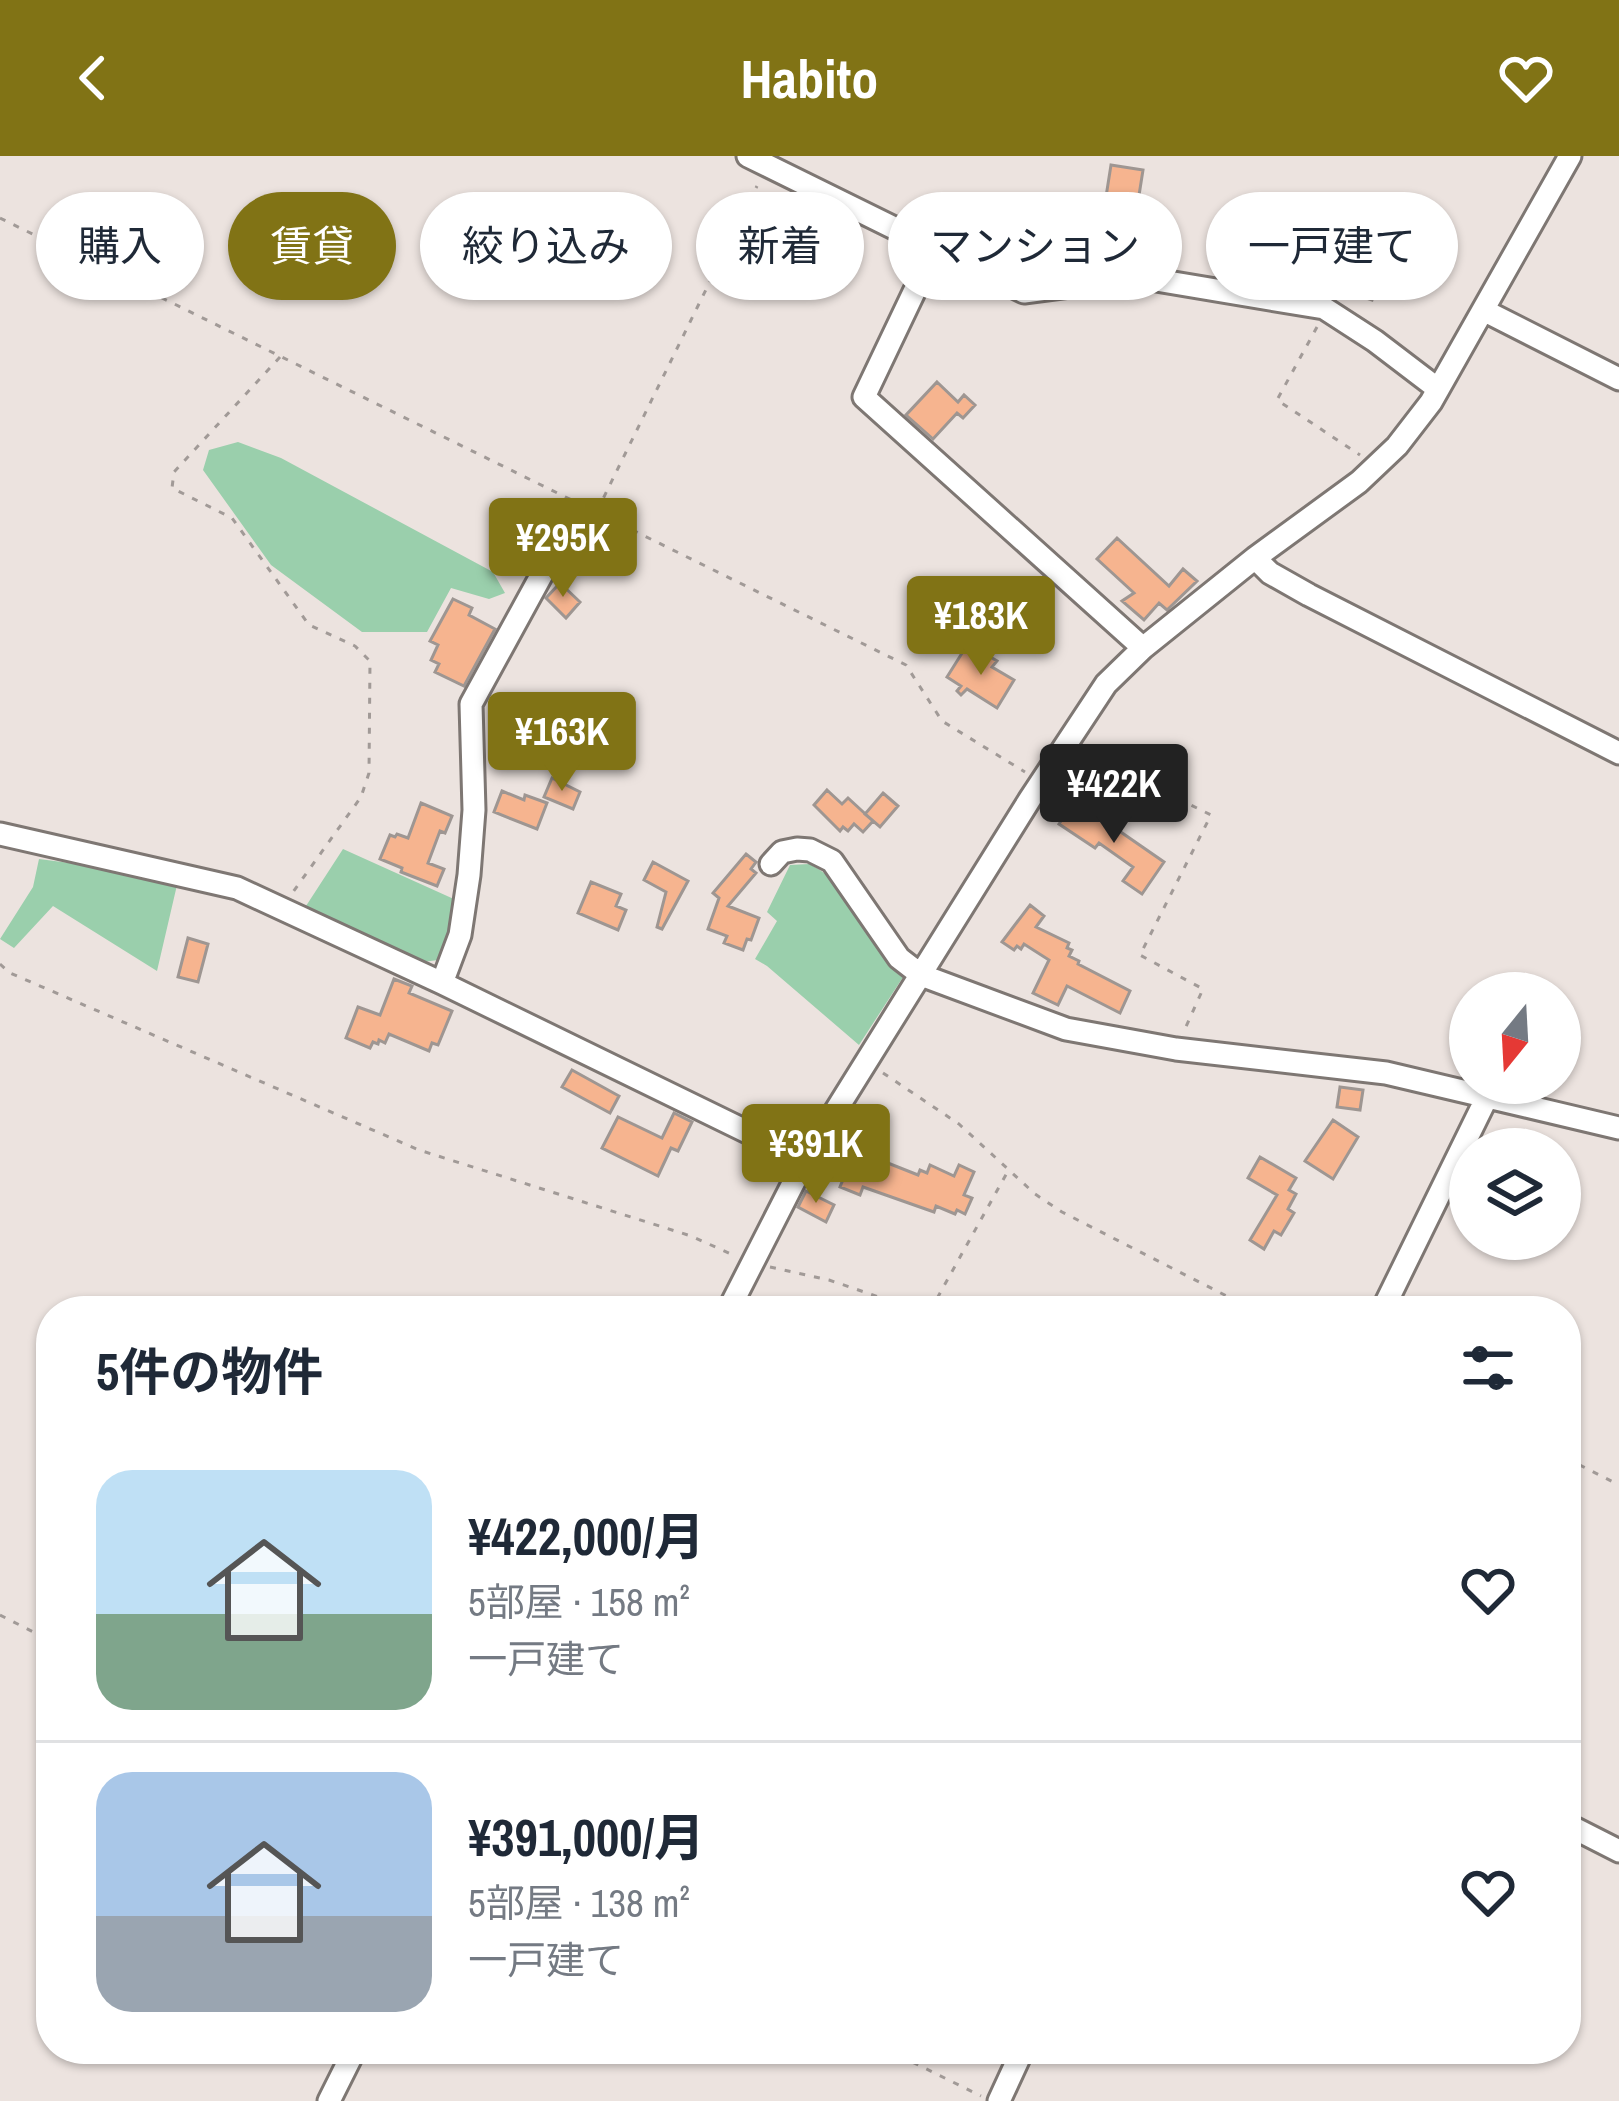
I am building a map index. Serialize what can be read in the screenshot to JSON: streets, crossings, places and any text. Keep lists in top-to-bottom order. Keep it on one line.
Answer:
{"north":"bottom","page":{"header":"Habito","chip":["購入","賃貸","絞り込み","新着","マンション","一戸建て"],"price":["¥295K","¥183K","¥163K","¥422K","¥391K"],"heading":"5件の物件","list":[{"name":"¥422,000/月","note":"5部屋 · 158 m² · 一戸建て"},{"name":"¥391,000/月","note":"5部屋 · 138 m² · 一戸建て"}]}}
